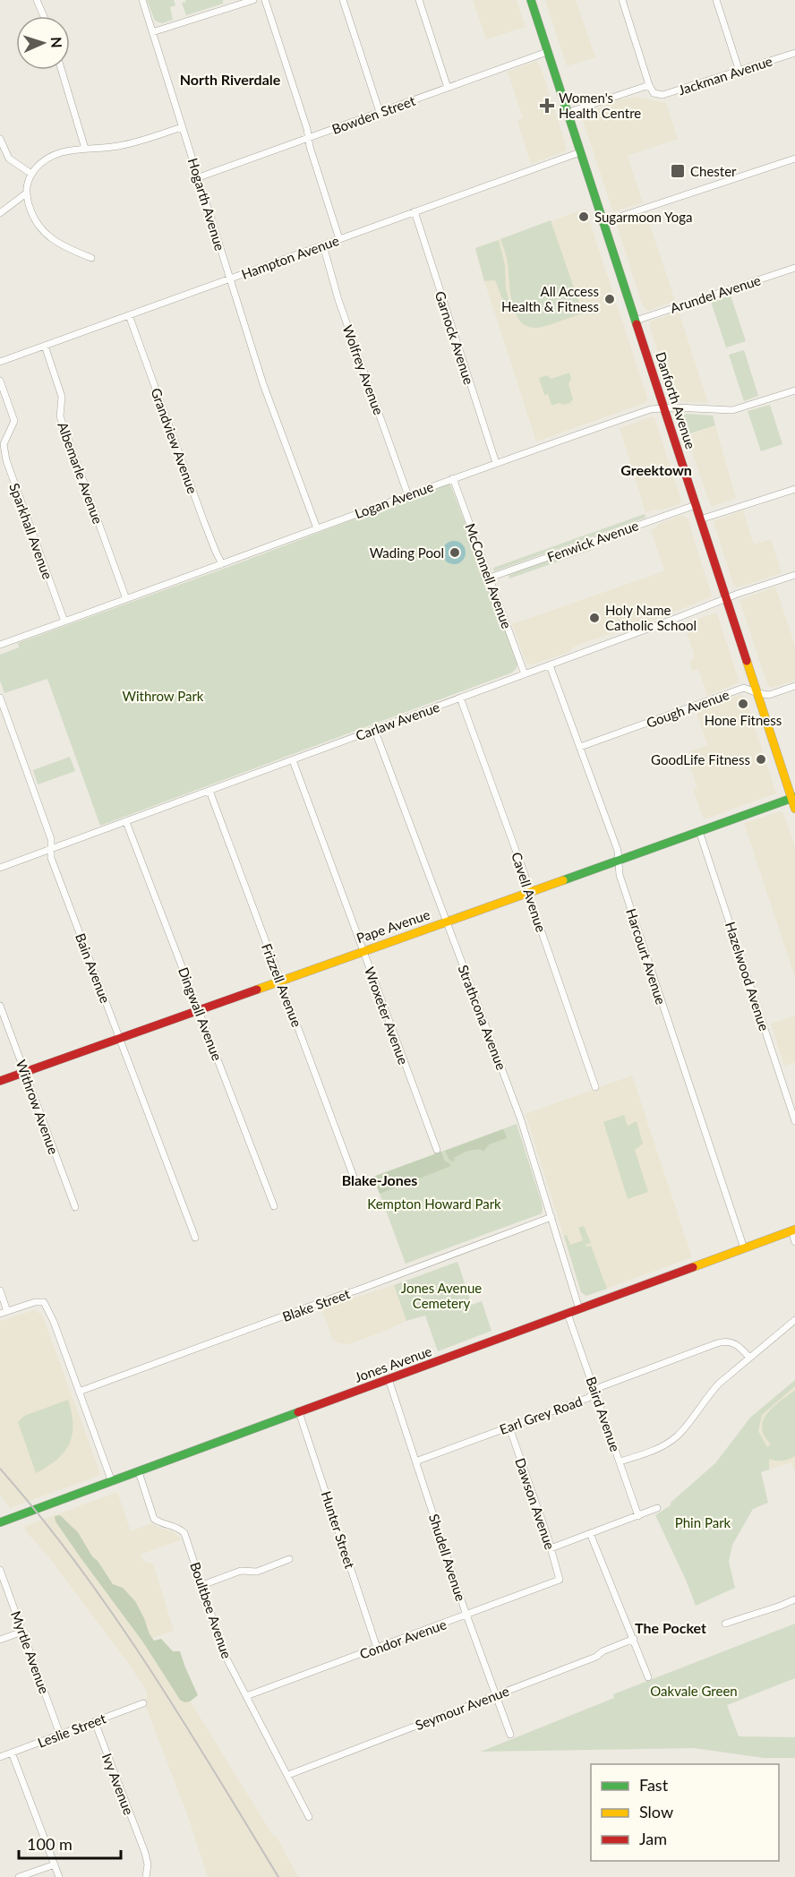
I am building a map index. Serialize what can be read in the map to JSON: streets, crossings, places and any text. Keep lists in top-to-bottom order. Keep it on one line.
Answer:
{"streets":{"main road":["Danforth Avenue","Pape Avenue","Jones Avenue"],"street":["Jackman Avenue","Bowden Street","Hogarth Avenue","Hampton Avenue","Arundel Avenue","Garnock Avenue","Wolfrey Avenue","Grandview Avenue","Albemarle Avenue","Logan Avenue","Sparkhall Avenue","Fenwick Avenue","McConnell Avenue","Gough Avenue","Carlaw Avenue","Cavell Avenue","Harcourt Avenue","Bain Avenue","Hazelwood Avenue","Frizzell Avenue","Dingwall Avenue","Wroxeter Avenue","Strathcona Avenue","Withrow Avenue","Blake Street","Baird Avenue","Earl Grey Road","Dawson Avenue","Hunter Street","Shudell Avenue","Boultbee Avenue","Condor Avenue","Myrtle Avenue","Seymour Avenue","Leslie Street","Ivy Avenue"]},"crossings":[["Bowden Street","Hogarth Avenue"],["Bowden Street","Danforth Avenue"],["Hogarth Avenue","Hampton Avenue"],["Hogarth Avenue","Logan Avenue"],["Hampton Avenue","Garnock Avenue"],["Hampton Avenue","Wolfrey Avenue"],["Hampton Avenue","Danforth Avenue"],["Hampton Avenue","Grandview Avenue"],["Hampton Avenue","Albemarle Avenue"],["Arundel Avenue","Danforth Avenue"],["Garnock Avenue","Logan Avenue"],["Wolfrey Avenue","Logan Avenue"],["Danforth Avenue","Logan Avenue"],["Danforth Avenue","Fenwick Avenue"],["Danforth Avenue","Gough Avenue"],["Danforth Avenue","Carlaw Avenue"],["Danforth Avenue","Pape Avenue"],["Grandview Avenue","Logan Avenue"],["Albemarle Avenue","Logan Avenue"],["Logan Avenue","Sparkhall Avenue"],["Logan Avenue","McConnell Avenue"],["Fenwick Avenue","McConnell Avenue"],["McConnell Avenue","Carlaw Avenue"],["Gough Avenue","Harcourt Avenue"],["Carlaw Avenue","Cavell Avenue"],["Carlaw Avenue","Harcourt Avenue"],["Carlaw Avenue","Bain Avenue"],["Carlaw Avenue","Frizzell Avenue"],["Carlaw Avenue","Dingwall Avenue"],["Carlaw Avenue","Wroxeter Avenue"],["Carlaw Avenue","Strathcona Avenue"],["Cavell Avenue","Pape Avenue"],["Pape Avenue","Harcourt Avenue"],["Pape Avenue","Bain Avenue"],["Pape Avenue","Hazelwood Avenue"],["Pape Avenue","Frizzell Avenue"],["Pape Avenue","Dingwall Avenue"],["Pape Avenue","Wroxeter Avenue"],["Pape Avenue","Strathcona Avenue"],["Pape Avenue","Withrow Avenue"],["Harcourt Avenue","Jones Avenue"],["Strathcona Avenue","Blake Street"],["Strathcona Avenue","Jones Avenue"],["Jones Avenue","Baird Avenue"],["Jones Avenue","Hunter Street"],["Jones Avenue","Shudell Avenue"],["Jones Avenue","Boultbee Avenue"],["Baird Avenue","Earl Grey Road"],["Earl Grey Road","Dawson Avenue"],["Earl Grey Road","Shudell Avenue"],["Dawson Avenue","Condor Avenue"],["Hunter Street","Condor Avenue"],["Shudell Avenue","Condor Avenue"],["Shudell Avenue","Seymour Avenue"],["Boultbee Avenue","Condor Avenue"],["Boultbee Avenue","Seymour Avenue"],["Myrtle Avenue","Leslie Street"],["Leslie Street","Ivy Avenue"]],"districts":["North Riverdale","Greektown","Blake-Jones","The Pocket"],"parks":["Withrow Park","Kempton Howard Park","Jones Avenue Cemetery","Phin Park","Oakvale Green"],"places":{"health":["Women's Health Centre"],"transit":["Chester"],"other":["Sugarmoon Yoga","All Access Health & Fitness","Wading Pool","Holy Name Catholic School","Hone Fitness","GoodLife Fitness"]},"legend":["Fast","Slow","Jam"],"scale_bar":"100 m","north":"right"}
